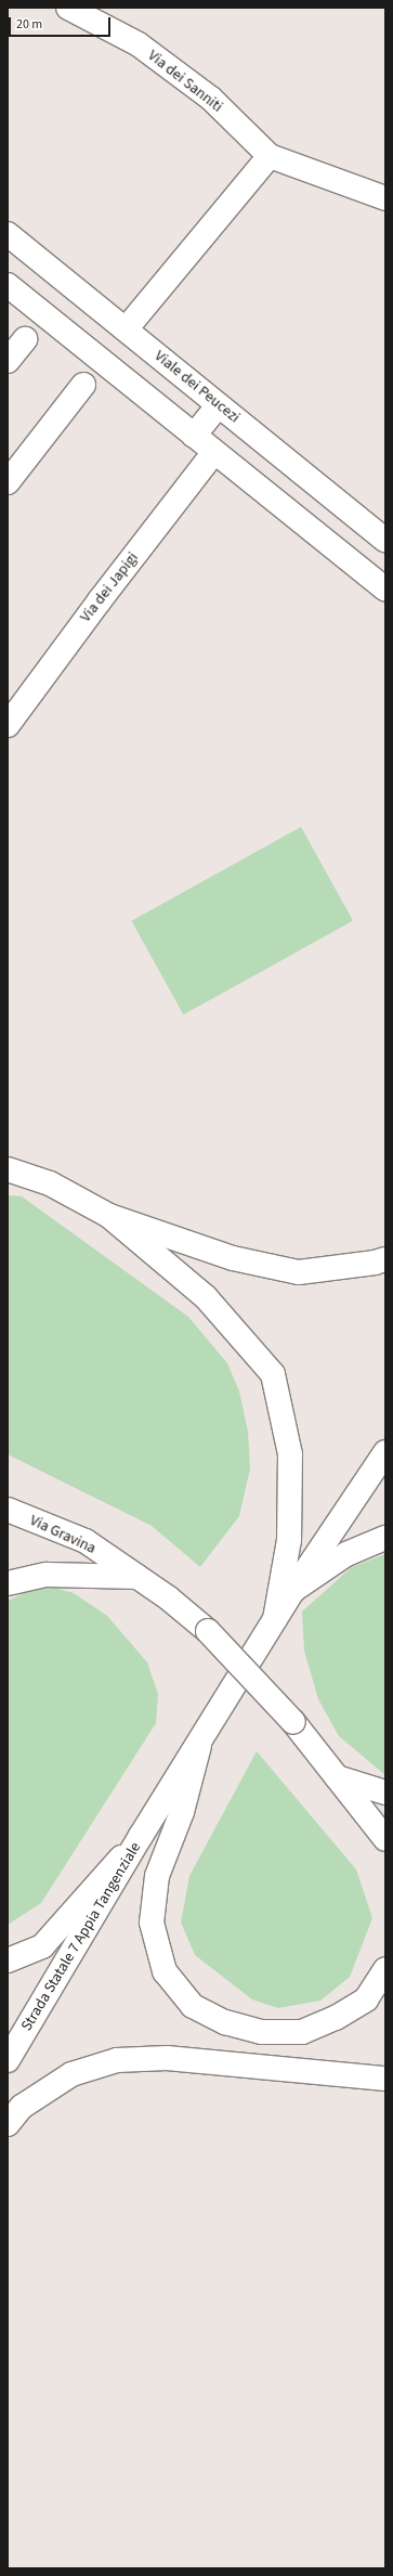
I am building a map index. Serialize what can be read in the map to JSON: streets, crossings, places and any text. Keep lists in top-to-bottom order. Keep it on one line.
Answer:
{"streets":{"main road":["Via dei Sanniti","Viale dei Peucezi","Via dei Japigi","Via Gravina","Strada Statale 7 Appia Tangenziale"]},"scale_bar":"20 m"}
